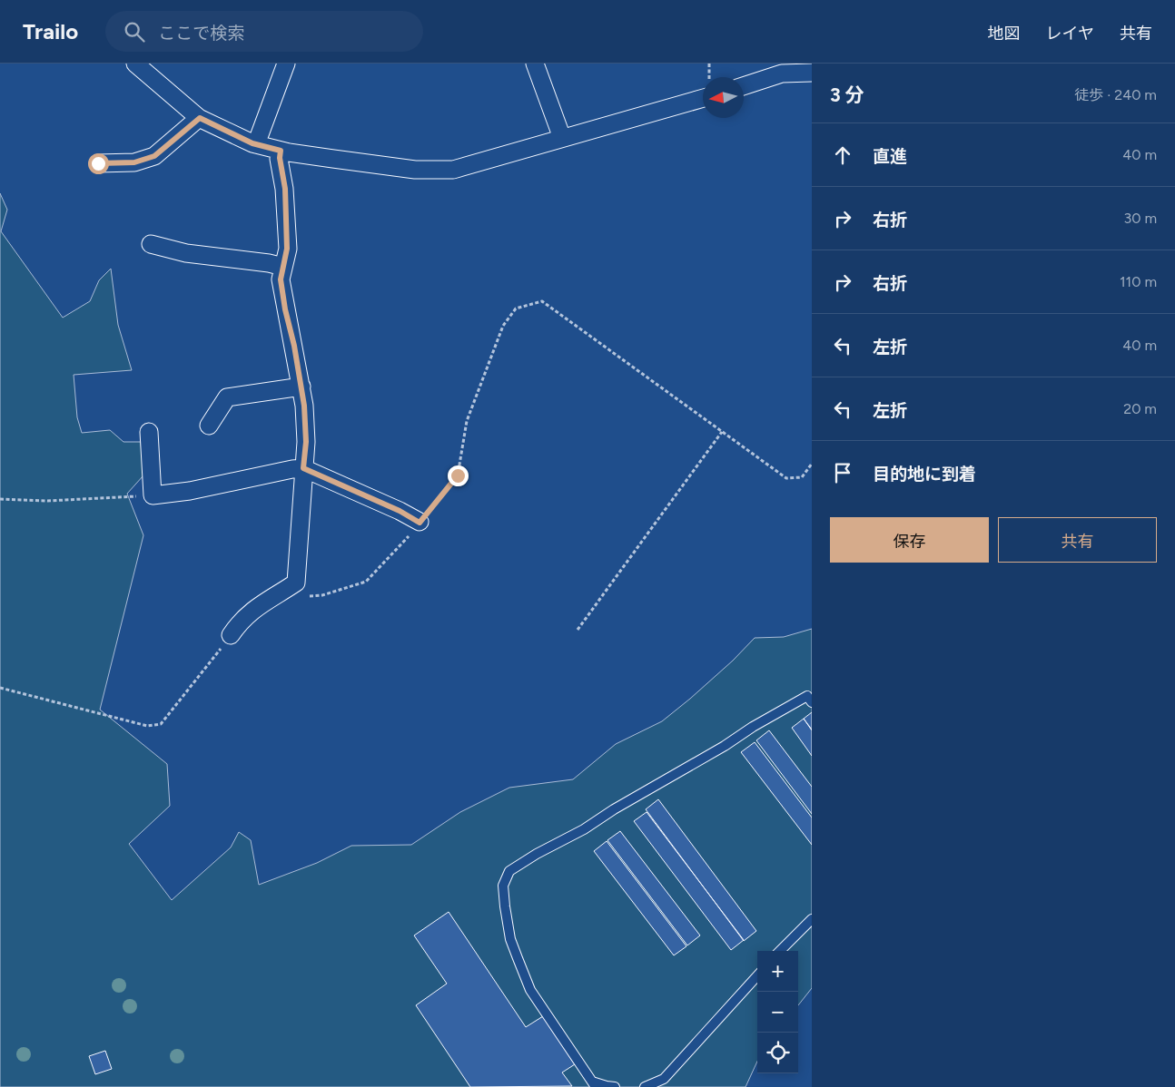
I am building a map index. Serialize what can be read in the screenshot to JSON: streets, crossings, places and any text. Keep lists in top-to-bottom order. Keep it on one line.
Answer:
{"north":"left","page":{"header":"Trailo","search":"ここで検索","nav":["地図","レイヤ","共有"],"heading":["3 分","徒歩 · 240 m"],"list":[["直進","40 m"],["右折","30 m"],["右折","110 m"],["左折","40 m"],["左折","20 m"],"目的地に到着"],"buttons":["保存","共有"],"map_buttons":["+","−"]}}
